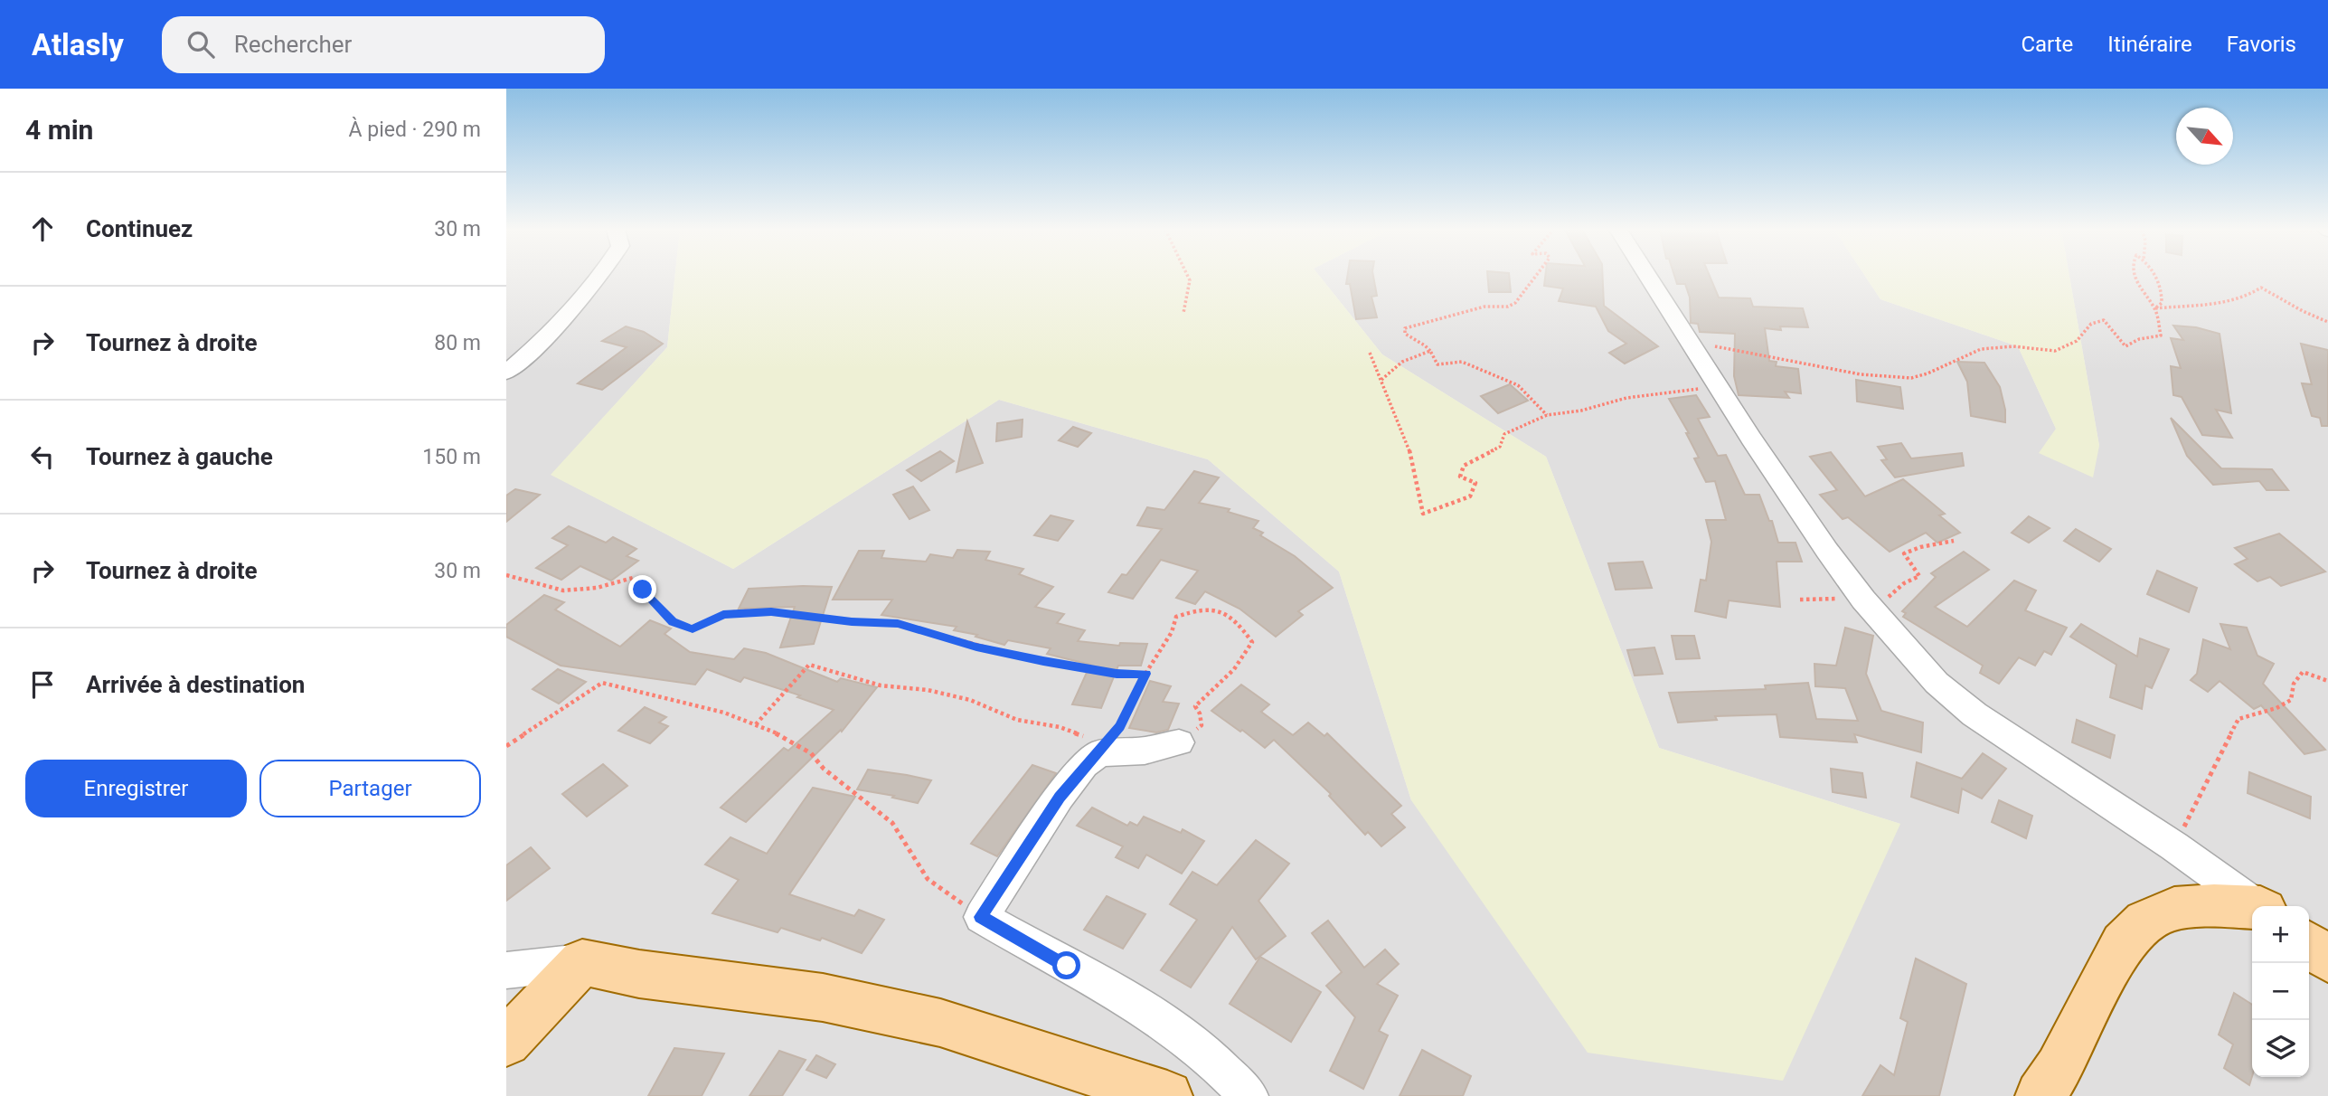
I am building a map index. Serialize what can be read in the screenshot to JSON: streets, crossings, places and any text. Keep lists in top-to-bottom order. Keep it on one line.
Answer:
{"north":"bottom right","page":{"header":"Atlasly","search":"Rechercher","nav":["Carte","Itinéraire","Favoris"],"heading":["4 min","À pied · 290 m"],"list":[["Continuez","30 m"],["Tournez à droite","80 m"],["Tournez à gauche","150 m"],["Tournez à droite","30 m"],"Arrivée à destination"],"buttons":["Enregistrer","Partager"],"map_buttons":["+","−"]}}
